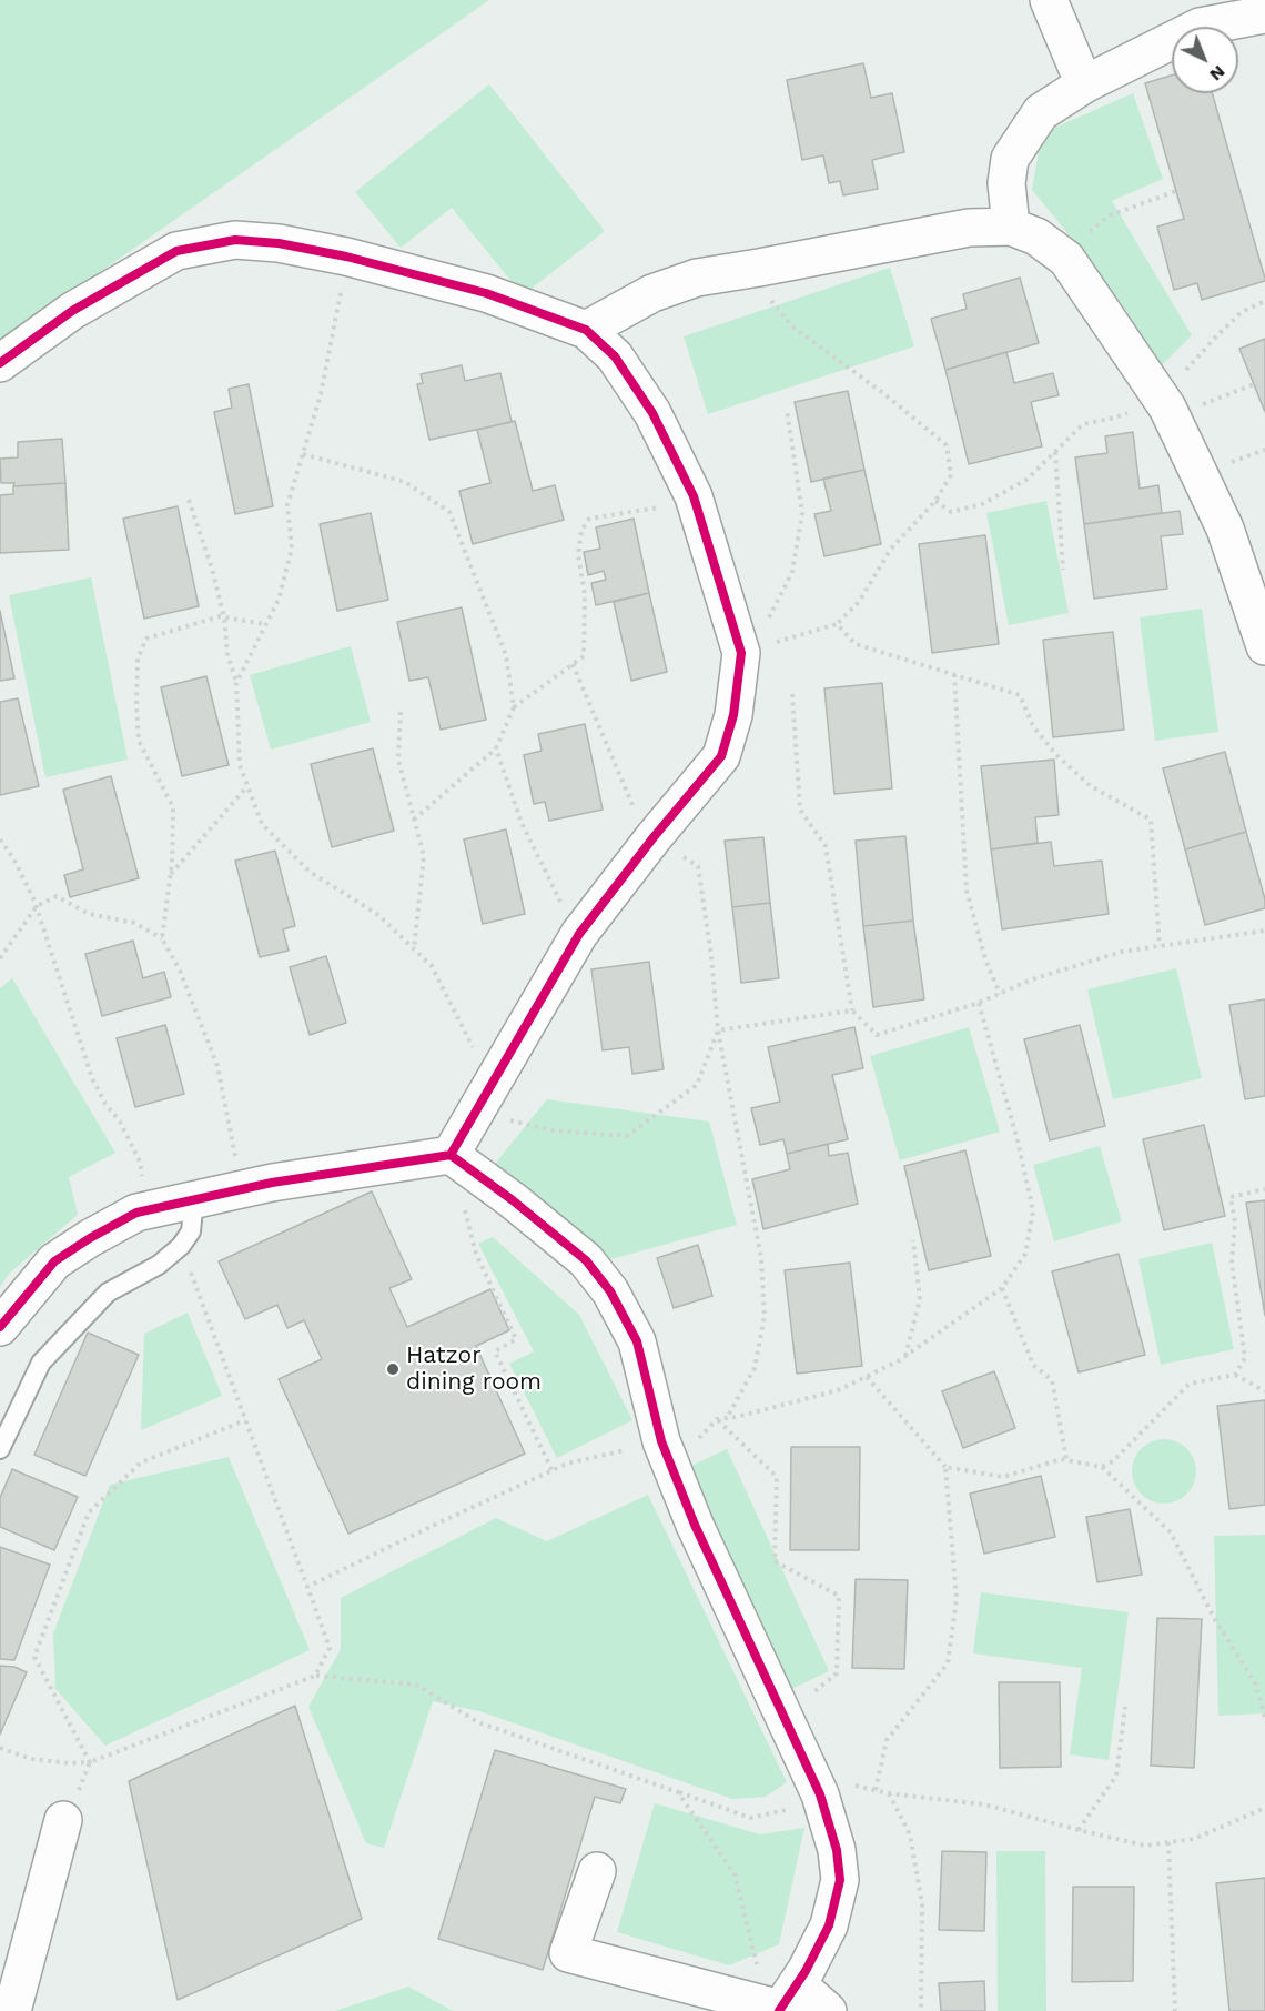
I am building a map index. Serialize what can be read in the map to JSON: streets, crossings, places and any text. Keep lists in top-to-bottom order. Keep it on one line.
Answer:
{"places":["Hatzor dining room"],"north":"bottom right"}
